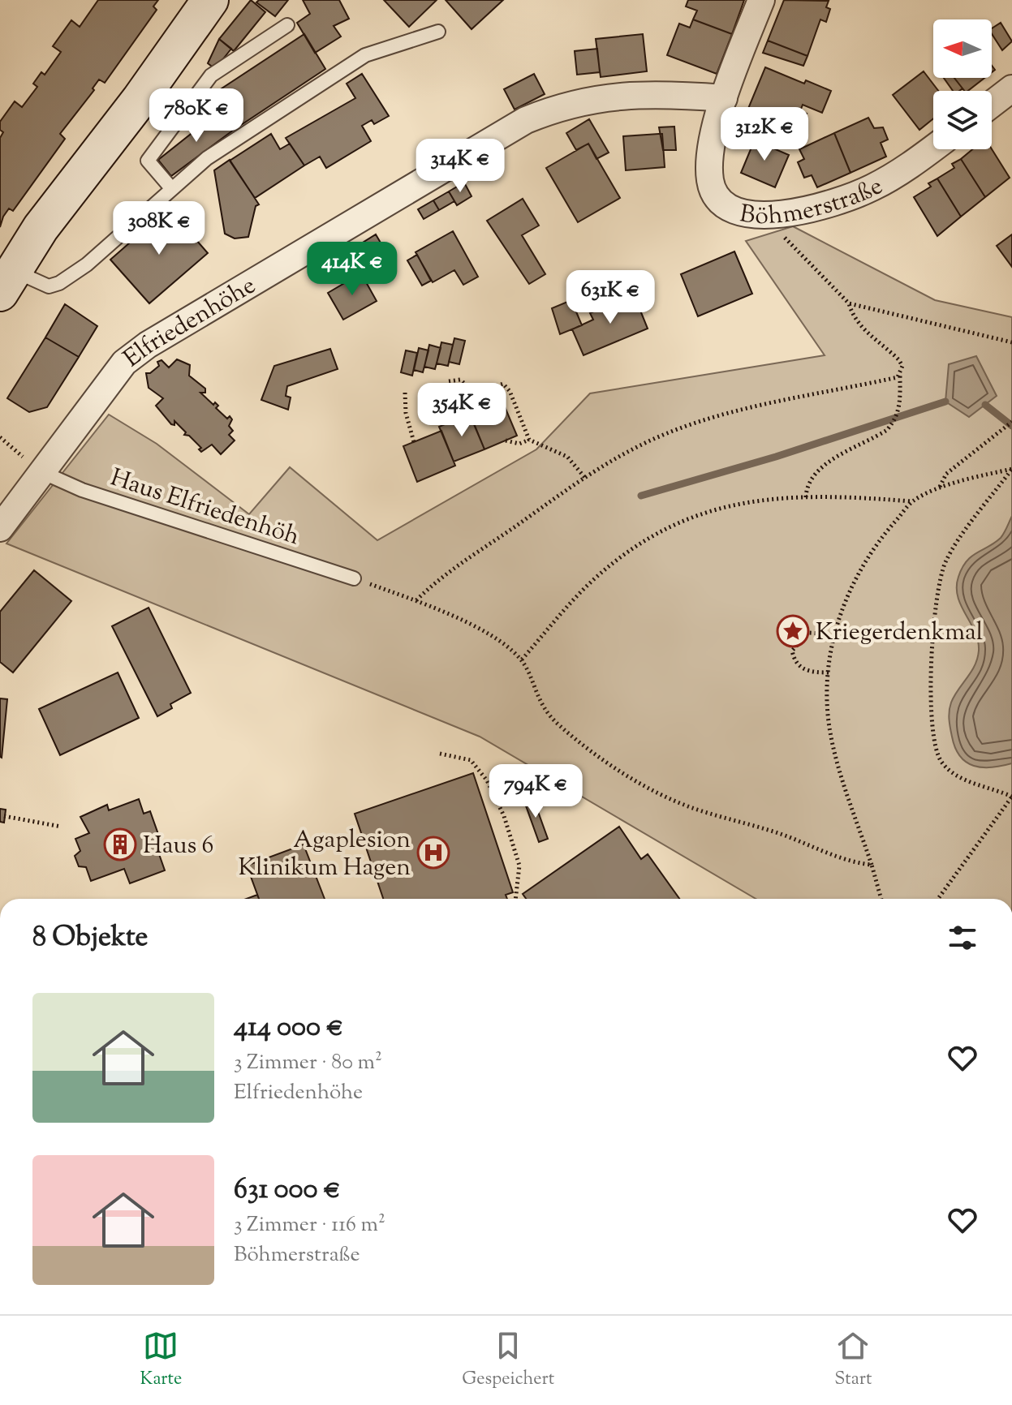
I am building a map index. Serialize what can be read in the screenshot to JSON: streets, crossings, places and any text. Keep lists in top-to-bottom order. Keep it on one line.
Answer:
{"streets":{"street":["Böhmerstraße","Elfriedenhöhe"],"lane":["Haus Elfriedenhöh"]},"crossings":[["Böhmerstraße","Elfriedenhöhe"],["Elfriedenhöhe","Haus Elfriedenhöh"]],"places":{"place":["Kriegerdenkmal"],"building":["Haus 6"],"hospital":["Agaplesion Klinikum Hagen"]},"north":"left","page":{"price":["780K €","312K €","314K €","308K €","414K €","631K €","354K €","794K €"],"heading":"8 Objekte","list":[{"name":"414 000 €","note":"3 Zimmer · 80 m² · Elfriedenhöhe"},{"name":"631 000 €","note":"3 Zimmer · 116 m² · Böhmerstraße"}],"tabs":["Karte","Gespeichert","Start"]}}
